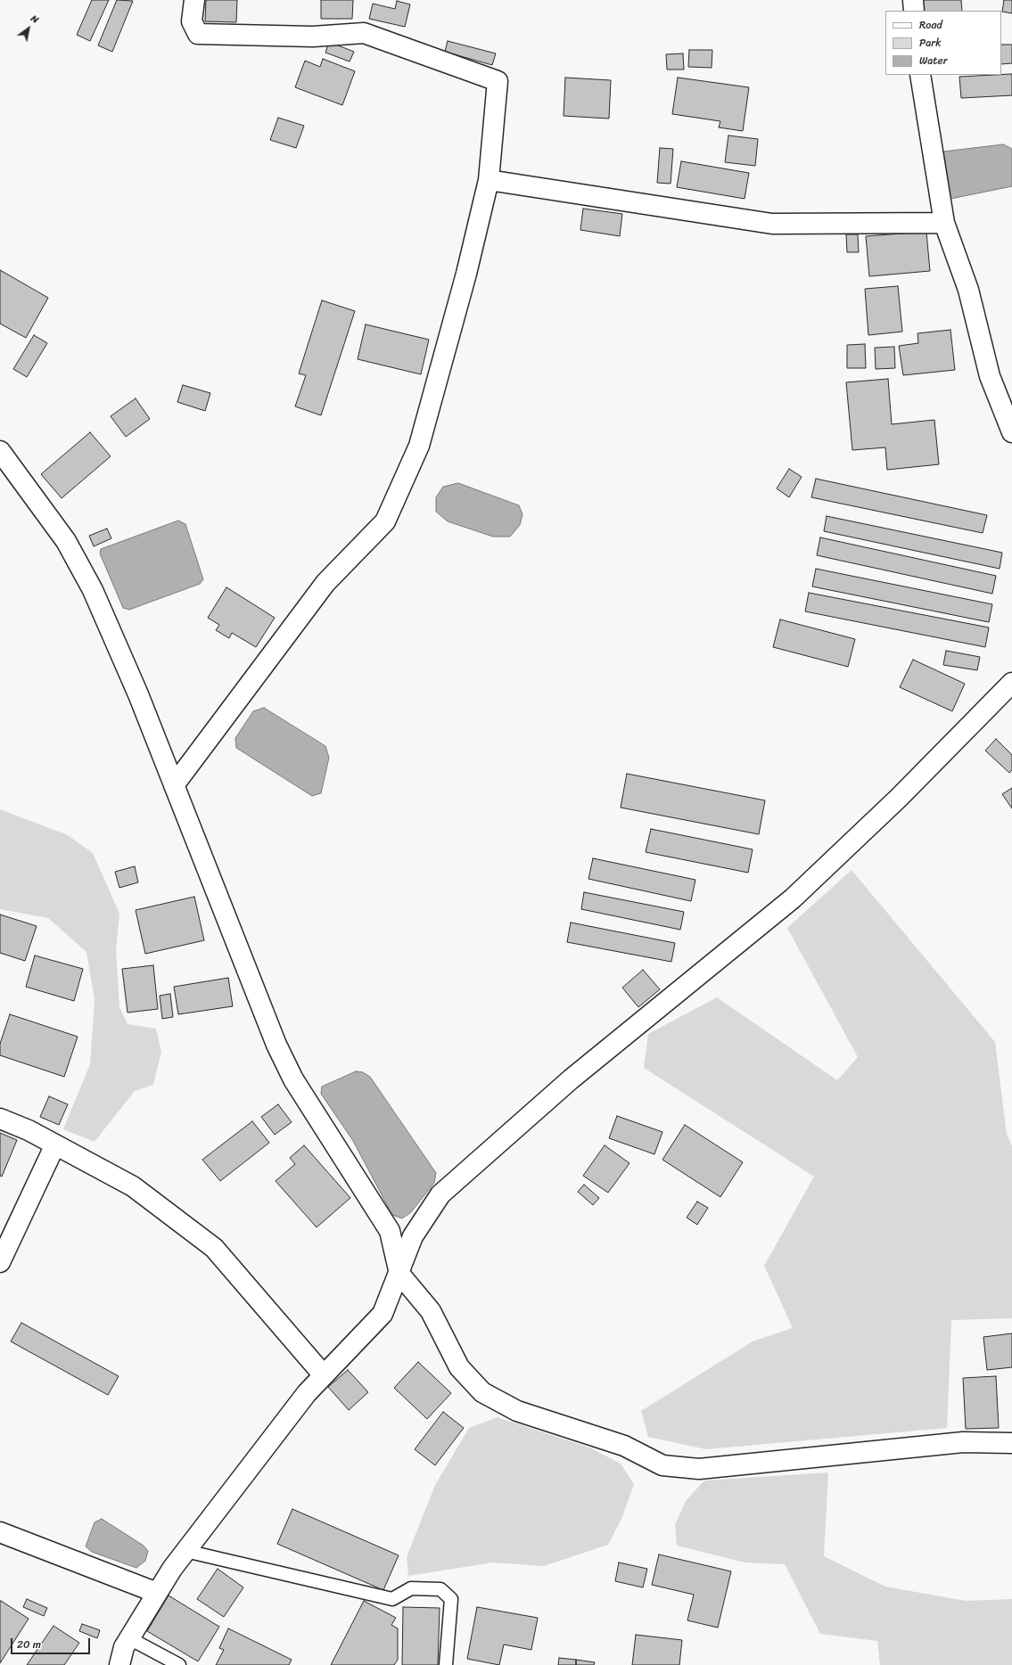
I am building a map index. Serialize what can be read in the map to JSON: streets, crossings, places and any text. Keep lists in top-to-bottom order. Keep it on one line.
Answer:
{"legend":["Road","Park","Water"],"scale_bar":"20 m","north":"top right"}
